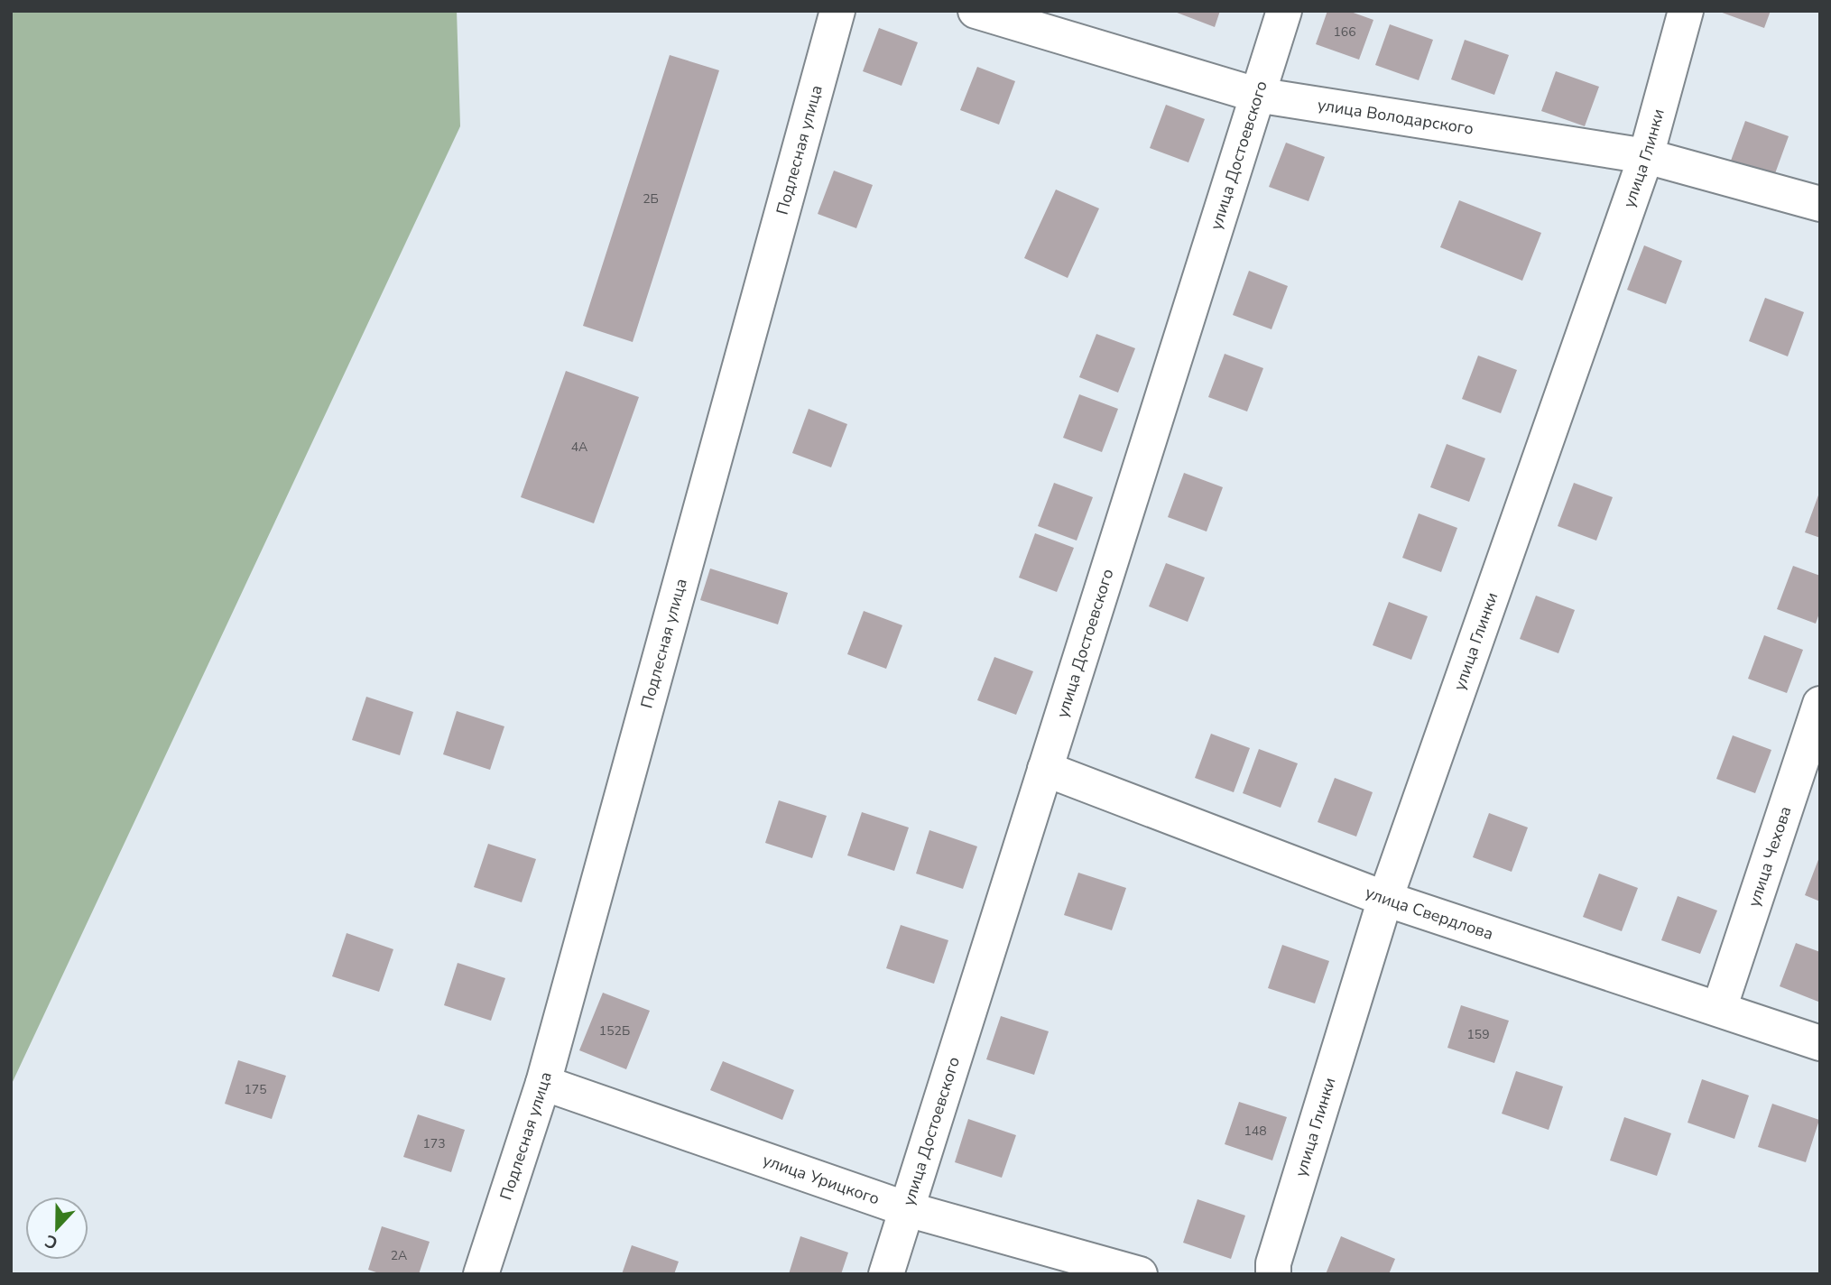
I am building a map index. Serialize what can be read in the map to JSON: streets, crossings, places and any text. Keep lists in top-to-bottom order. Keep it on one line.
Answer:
{"streets":{"street":["улица Володарского","Подлесная улица","улица Достоевского","улица Глинки","улица Чехова","улица Свердлова","улица Урицкого"]},"crossings":[["улица Володарского","улица Достоевского"],["улица Володарского","улица Глинки"],["Подлесная улица","улица Урицкого"],["улица Достоевского","улица Свердлова"],["улица Достоевского","улица Урицкого"],["улица Глинки","улица Свердлова"],["улица Чехова","улица Свердлова"]],"house_numbers":["166","2Б","4А","152Б","159","175","148","173","2А"],"north":"bottom"}
